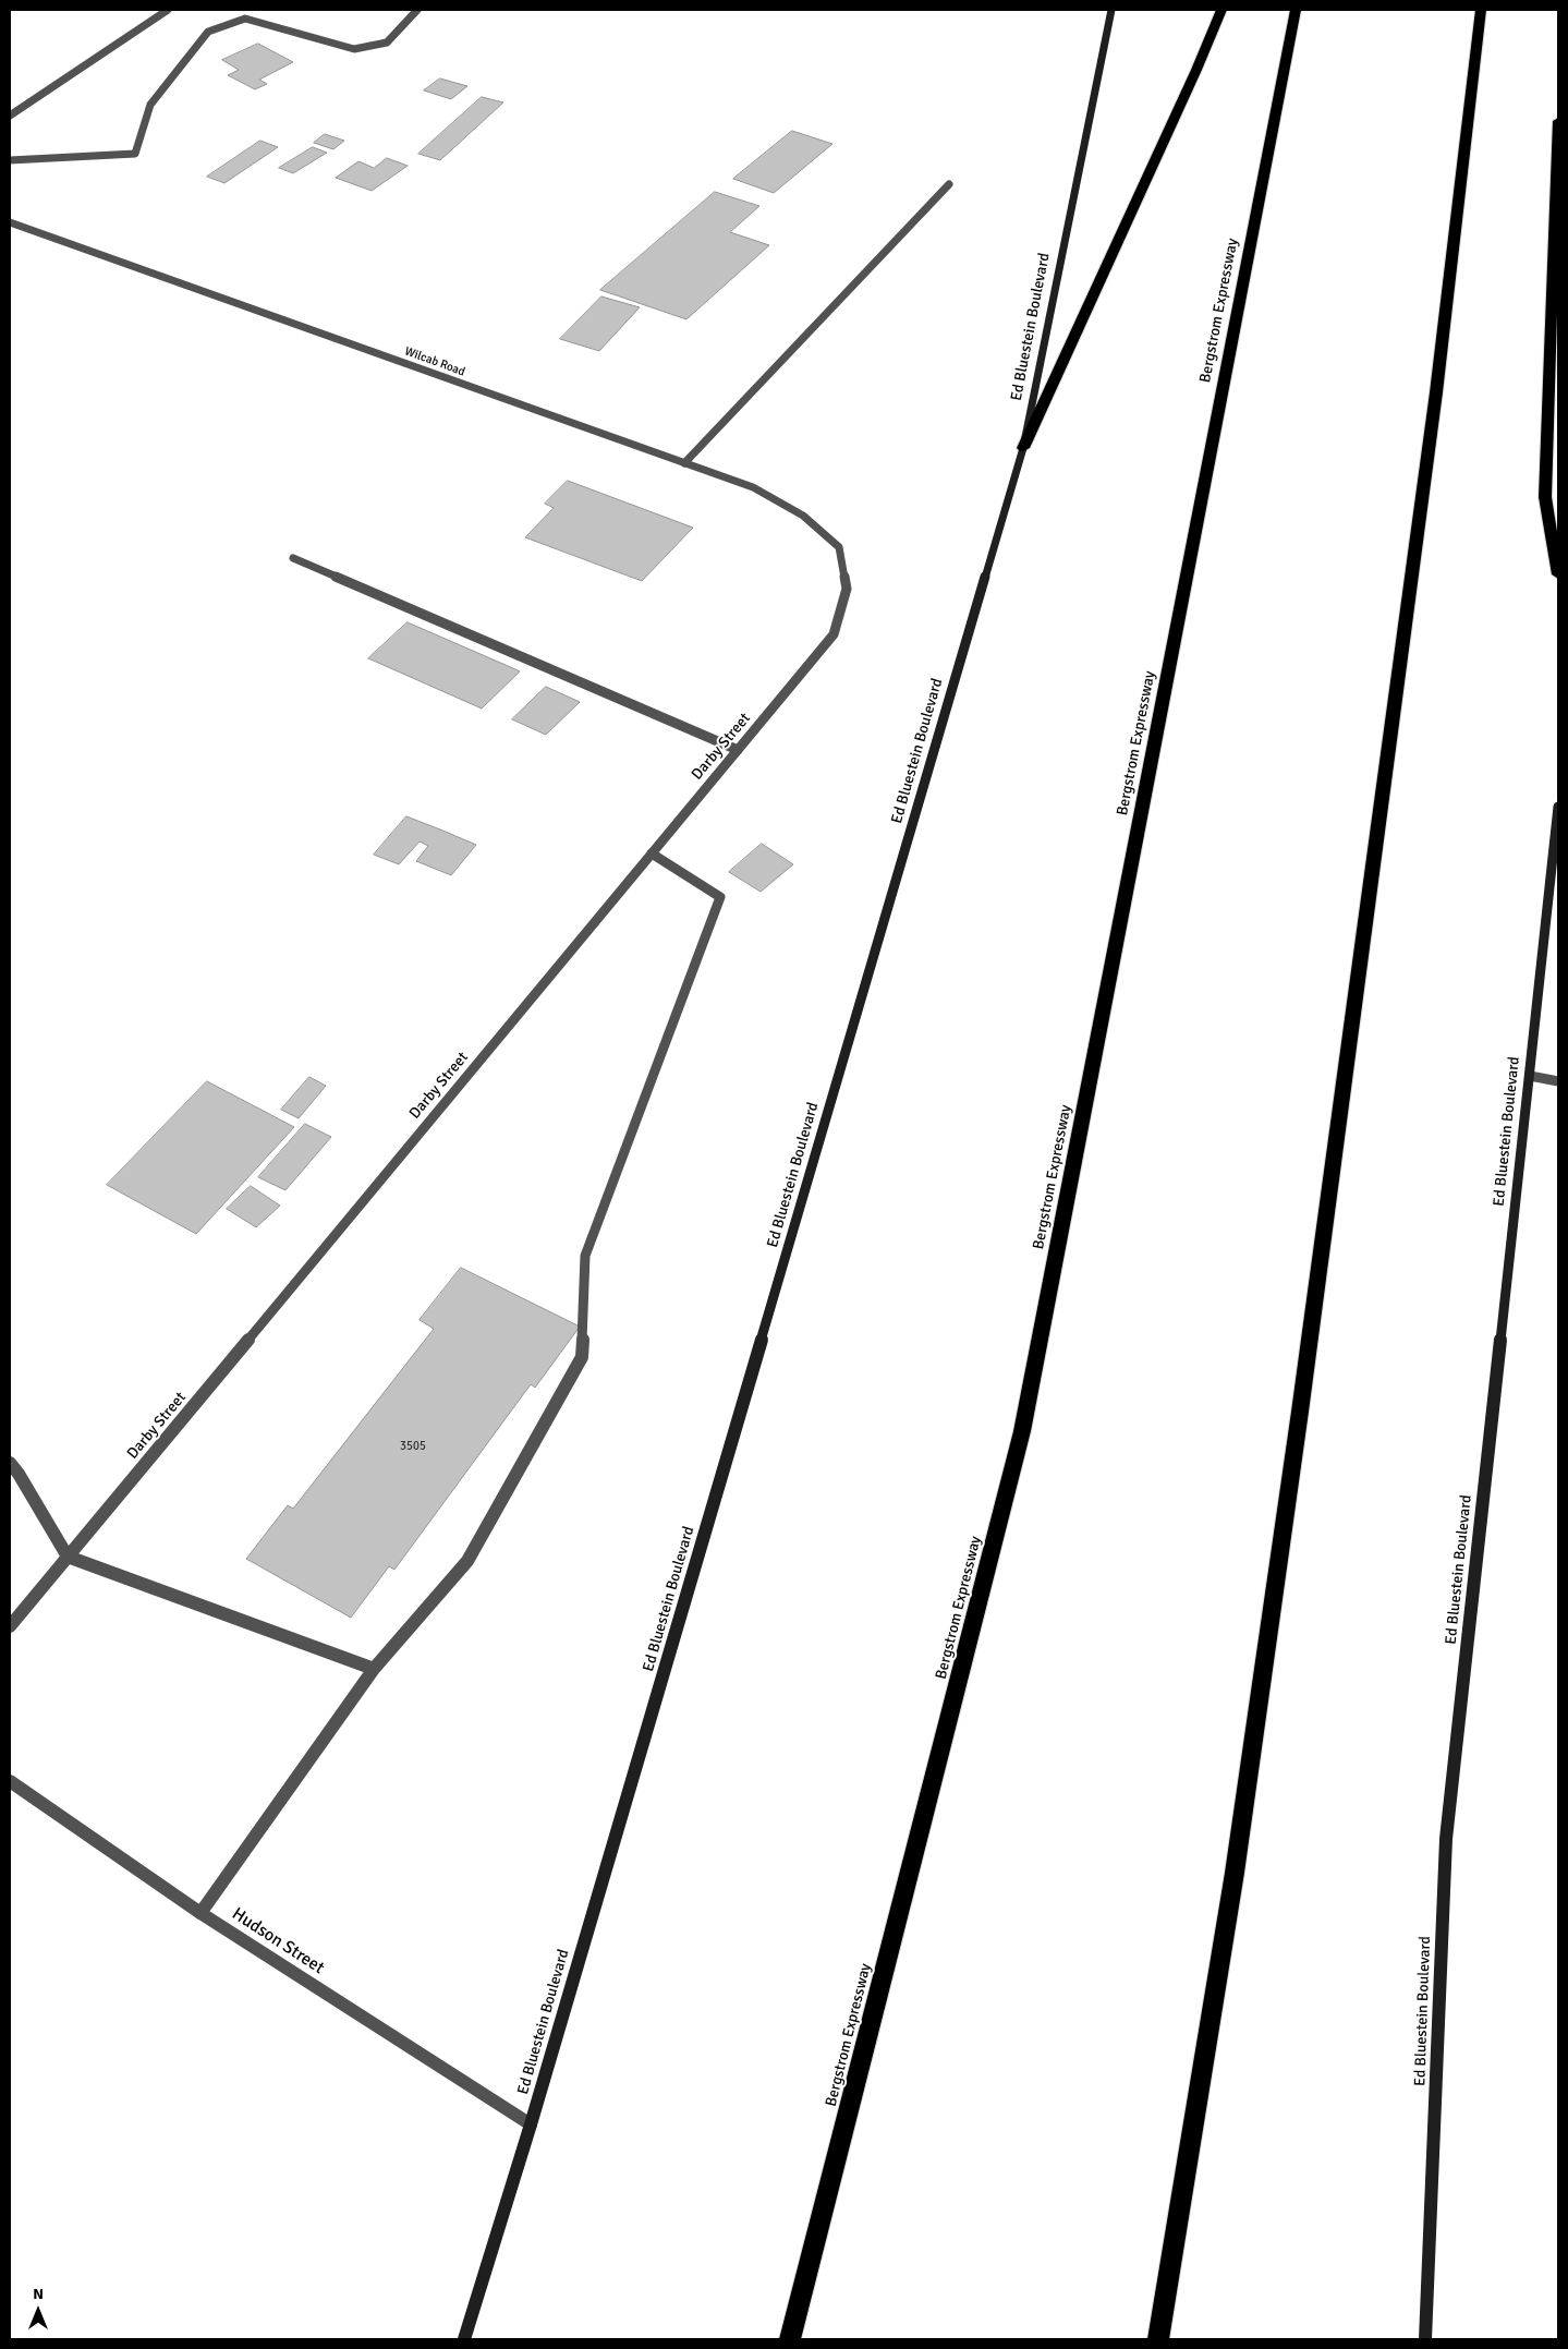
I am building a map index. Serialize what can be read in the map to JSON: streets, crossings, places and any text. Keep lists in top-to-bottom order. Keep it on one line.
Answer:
{"streets":{"highway":["Bergstrom Expressway"],"main road":["Ed Bluestein Boulevard"],"street":["Wilcab Road","Darby Street","Hudson Street"]},"crossings":[["Ed Bluestein Boulevard","Hudson Street"],["Wilcab Road","Darby Street"]],"house_numbers":["3505"],"north":"top"}
